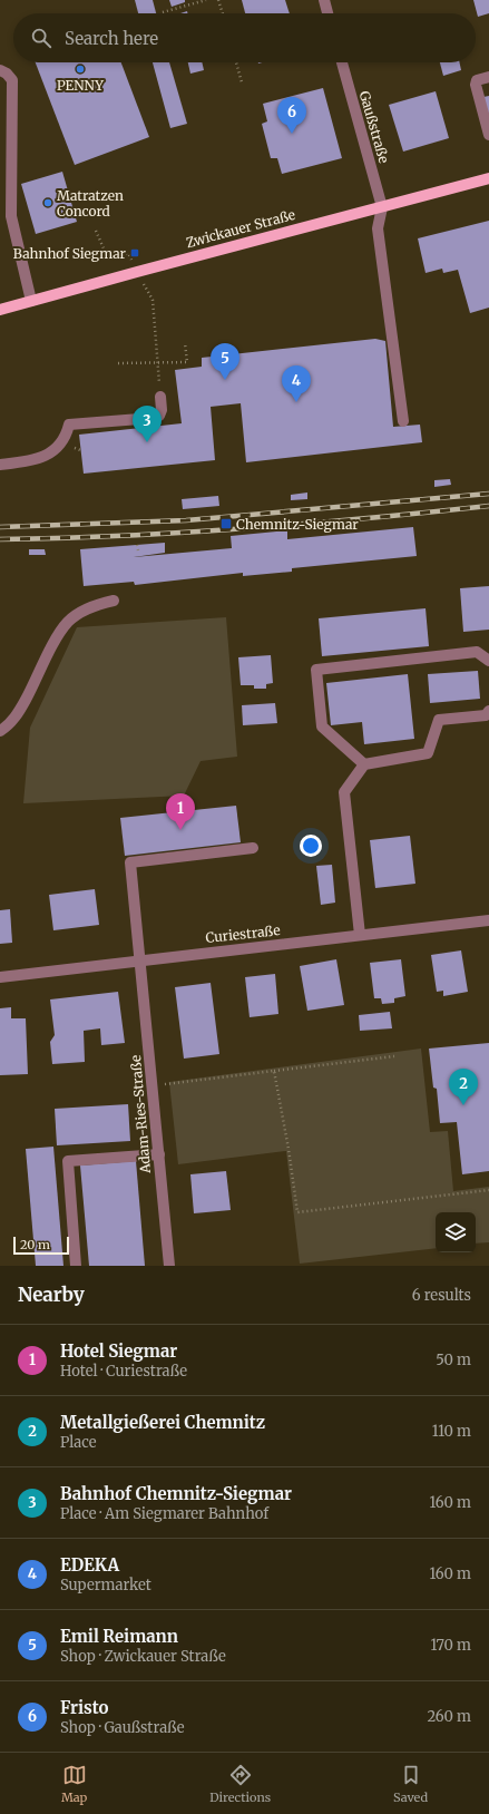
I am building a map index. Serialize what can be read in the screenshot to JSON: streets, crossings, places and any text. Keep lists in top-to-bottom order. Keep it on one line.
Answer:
{"streets":{"main road":["Zwickauer Straße"],"street":["Gaußstraße","Curiestraße","Adam-Ries-Straße"]},"crossings":[["Gaußstraße","Zwickauer Straße"],["Curiestraße","Adam-Ries-Straße"]],"places":{"other":["PENNY","Matratzen Concord"],"transit":["Bahnhof Siegmar","Chemnitz-Siegmar"]},"scale_bar":"20 m","page":{"search":"Search here","pins":["6","5","4","3","1","2"],"scale":"20 m","heading":["Nearby","6 results"],"list":[{"mark":"1","name":"Hotel Siegmar","note":"Hotel · Curiestraße","value":"50 m"},{"mark":"2","name":"Metallgießerei Chemnitz","note":"Place","value":"110 m"},{"mark":"3","name":"Bahnhof Chemnitz-Siegmar","note":"Place · Am Siegmarer Bahnhof","value":"160 m"},{"mark":"4","name":"EDEKA","note":"Supermarket","value":"160 m"},{"mark":"5","name":"Emil Reimann","note":"Shop · Zwickauer Straße","value":"170 m"},{"mark":"6","name":"Fristo","note":"Shop · Gaußstraße","value":"260 m"}],"nav":["Map","Directions","Saved"]}}
